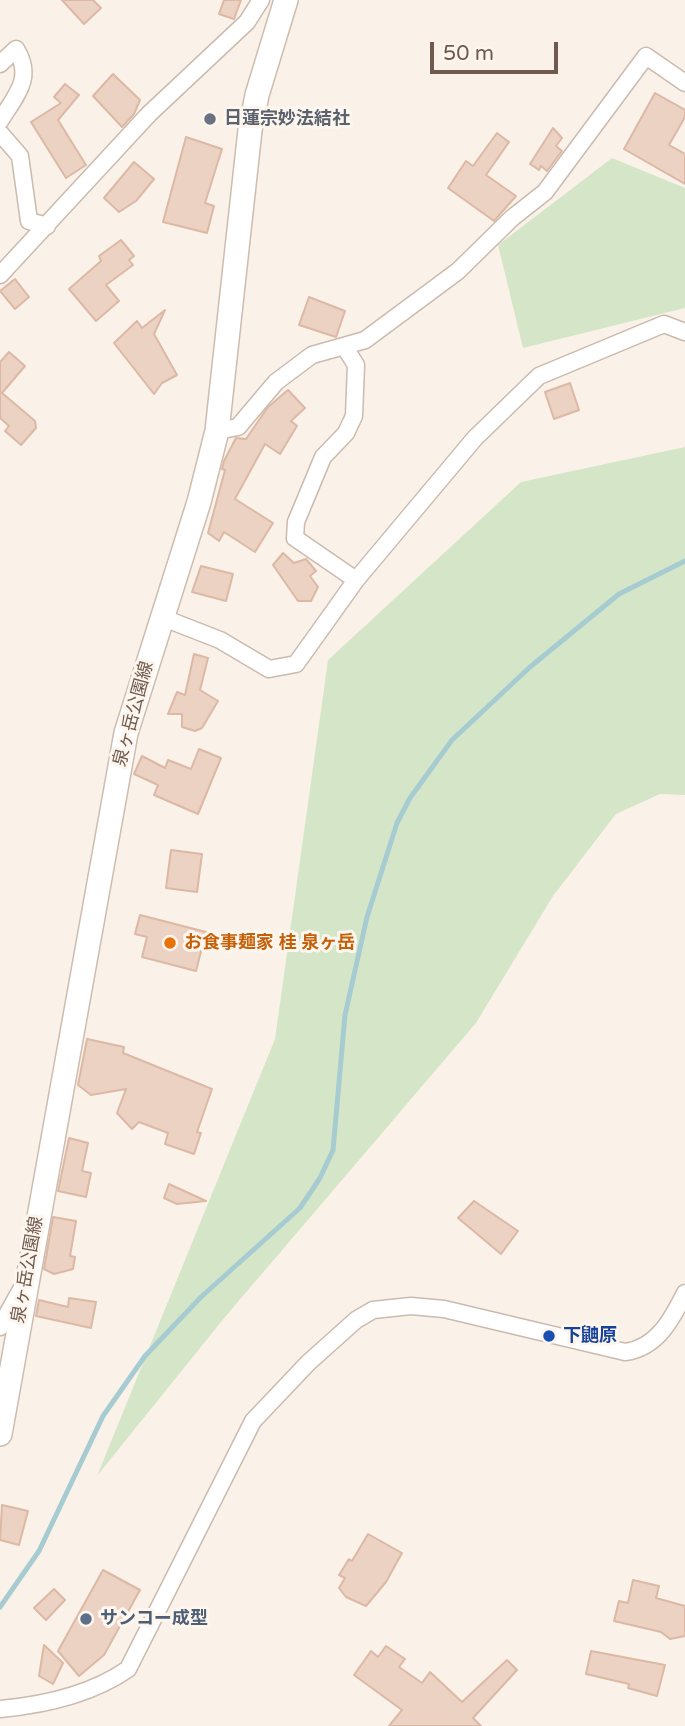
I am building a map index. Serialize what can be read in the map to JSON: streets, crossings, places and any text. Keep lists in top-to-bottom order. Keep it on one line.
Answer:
{"streets":{"main road":["泉ヶ岳公園線"]},"places":["日蓮宗妙法結社","お食事麺家 桂 泉ヶ岳","下鼬原","サンコー成型"],"scale_bar":"50 m"}
